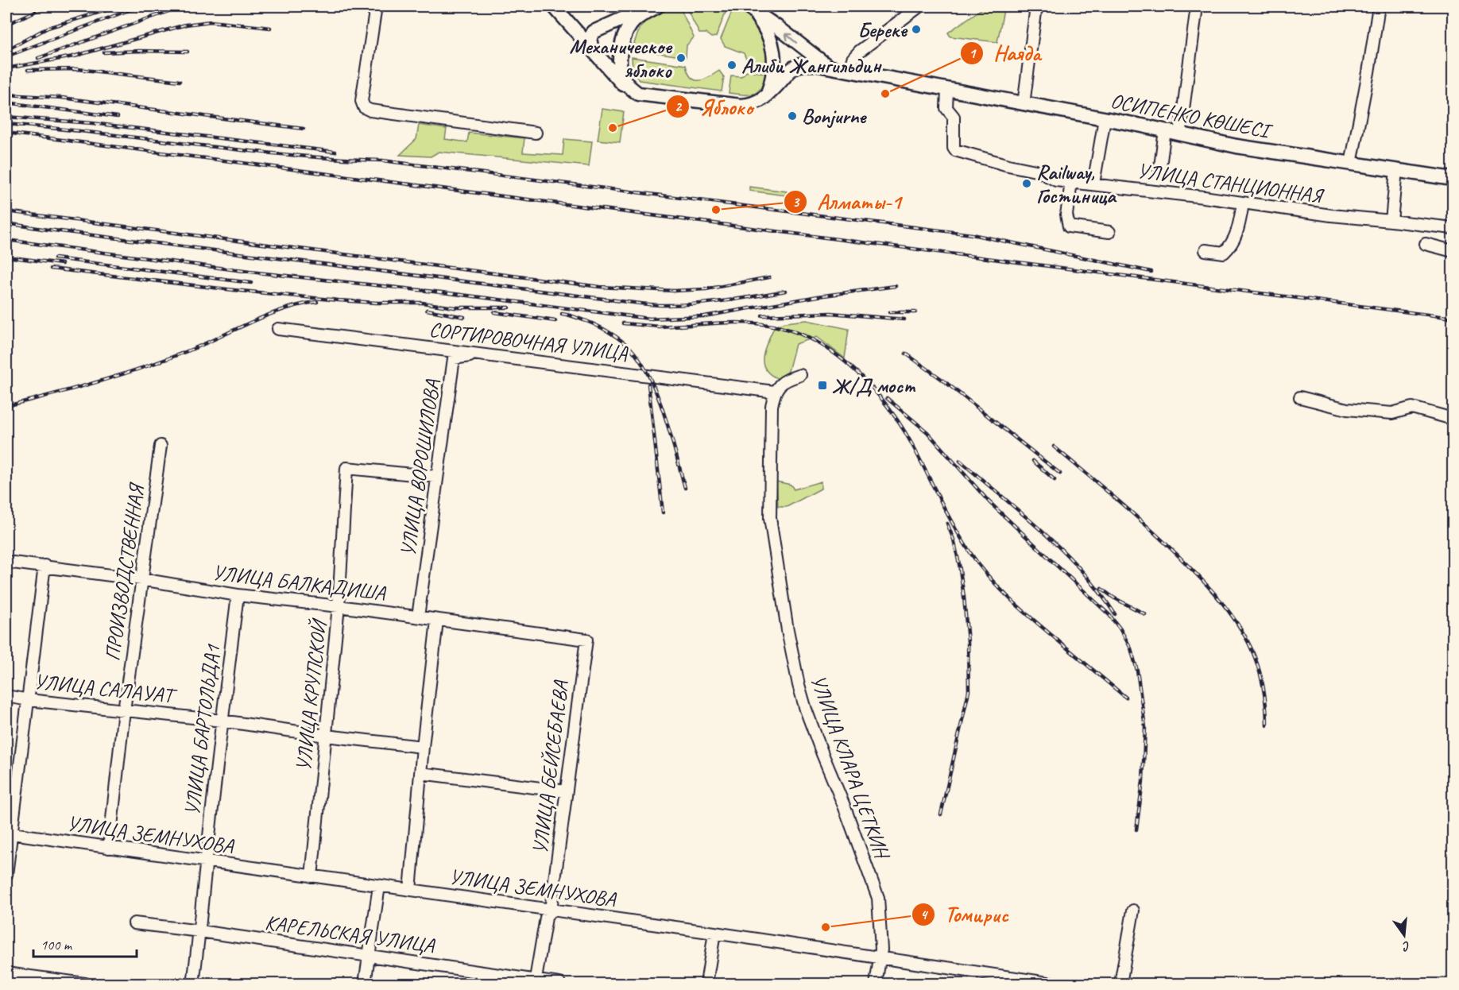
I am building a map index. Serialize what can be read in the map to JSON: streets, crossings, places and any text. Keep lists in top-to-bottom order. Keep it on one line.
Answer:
{"streets":{"main road":["ОСИПЕНКО КӨШЕСІ"],"street":["УЛИЦА СТАНЦИОННАЯ","СОРТИРОВОЧНАЯ УЛИЦА","УЛИЦА ВОРОШИЛОВА","ПРОИЗВОДСТВЕННАЯ","УЛИЦА БАЛКАДИША","УЛИЦА САЛАУАТ","УЛИЦА КРУПСКОЙ","УЛИЦА БАРТОЛЬДА1","УЛИЦА КЛАРА ЦЕТКИН","УЛИЦА БЕЙСЕБАЕВА","УЛИЦА ЗЕМНУХОВА","КАРЕЛЬСКАЯ УЛИЦА"]},"crossings":[["ОСИПЕНКО КӨШЕСІ","УЛИЦА СТАНЦИОННАЯ"],["СОРТИРОВОЧНАЯ УЛИЦА","УЛИЦА ВОРОШИЛОВА"],["СОРТИРОВОЧНАЯ УЛИЦА","УЛИЦА КЛАРА ЦЕТКИН"],["УЛИЦА ВОРОШИЛОВА","УЛИЦА БАЛКАДИША"],["УЛИЦА ВОРОШИЛОВА","УЛИЦА КРУПСКОЙ"],["ПРОИЗВОДСТВЕННАЯ","УЛИЦА БАЛКАДИША"],["ПРОИЗВОДСТВЕННАЯ","УЛИЦА САЛАУАТ"],["ПРОИЗВОДСТВЕННАЯ","УЛИЦА ЗЕМНУХОВА"],["УЛИЦА БАЛКАДИША","УЛИЦА КРУПСКОЙ"],["УЛИЦА БАЛКАДИША","УЛИЦА БАРТОЛЬДА1"],["УЛИЦА БАЛКАДИША","УЛИЦА БЕЙСЕБАЕВА"],["УЛИЦА САЛАУАТ","УЛИЦА КРУПСКОЙ"],["УЛИЦА САЛАУАТ","УЛИЦА БАРТОЛЬДА1"],["УЛИЦА КРУПСКОЙ","УЛИЦА ЗЕМНУХОВА"],["УЛИЦА БАРТОЛЬДА1","УЛИЦА ЗЕМНУХОВА"],["УЛИЦА БАРТОЛЬДА1","КАРЕЛЬСКАЯ УЛИЦА"],["УЛИЦА КЛАРА ЦЕТКИН","УЛИЦА ЗЕМНУХОВА"],["УЛИЦА БЕЙСЕБАЕВА","УЛИЦА ЗЕМНУХОВА"],["УЛИЦА БЕЙСЕБАЕВА","КАРЕЛЬСКАЯ УЛИЦА"]],"places":{"other":["Береке","Механическое яблоко","Алиби Жангильдин","Наяда","Bonjurne","Яблоко","Railway, Гостиница","Алматы-1","Томирис"],"transit":["Ж/Д мост"]},"scale_bar":"100 m","north":"bottom"}
